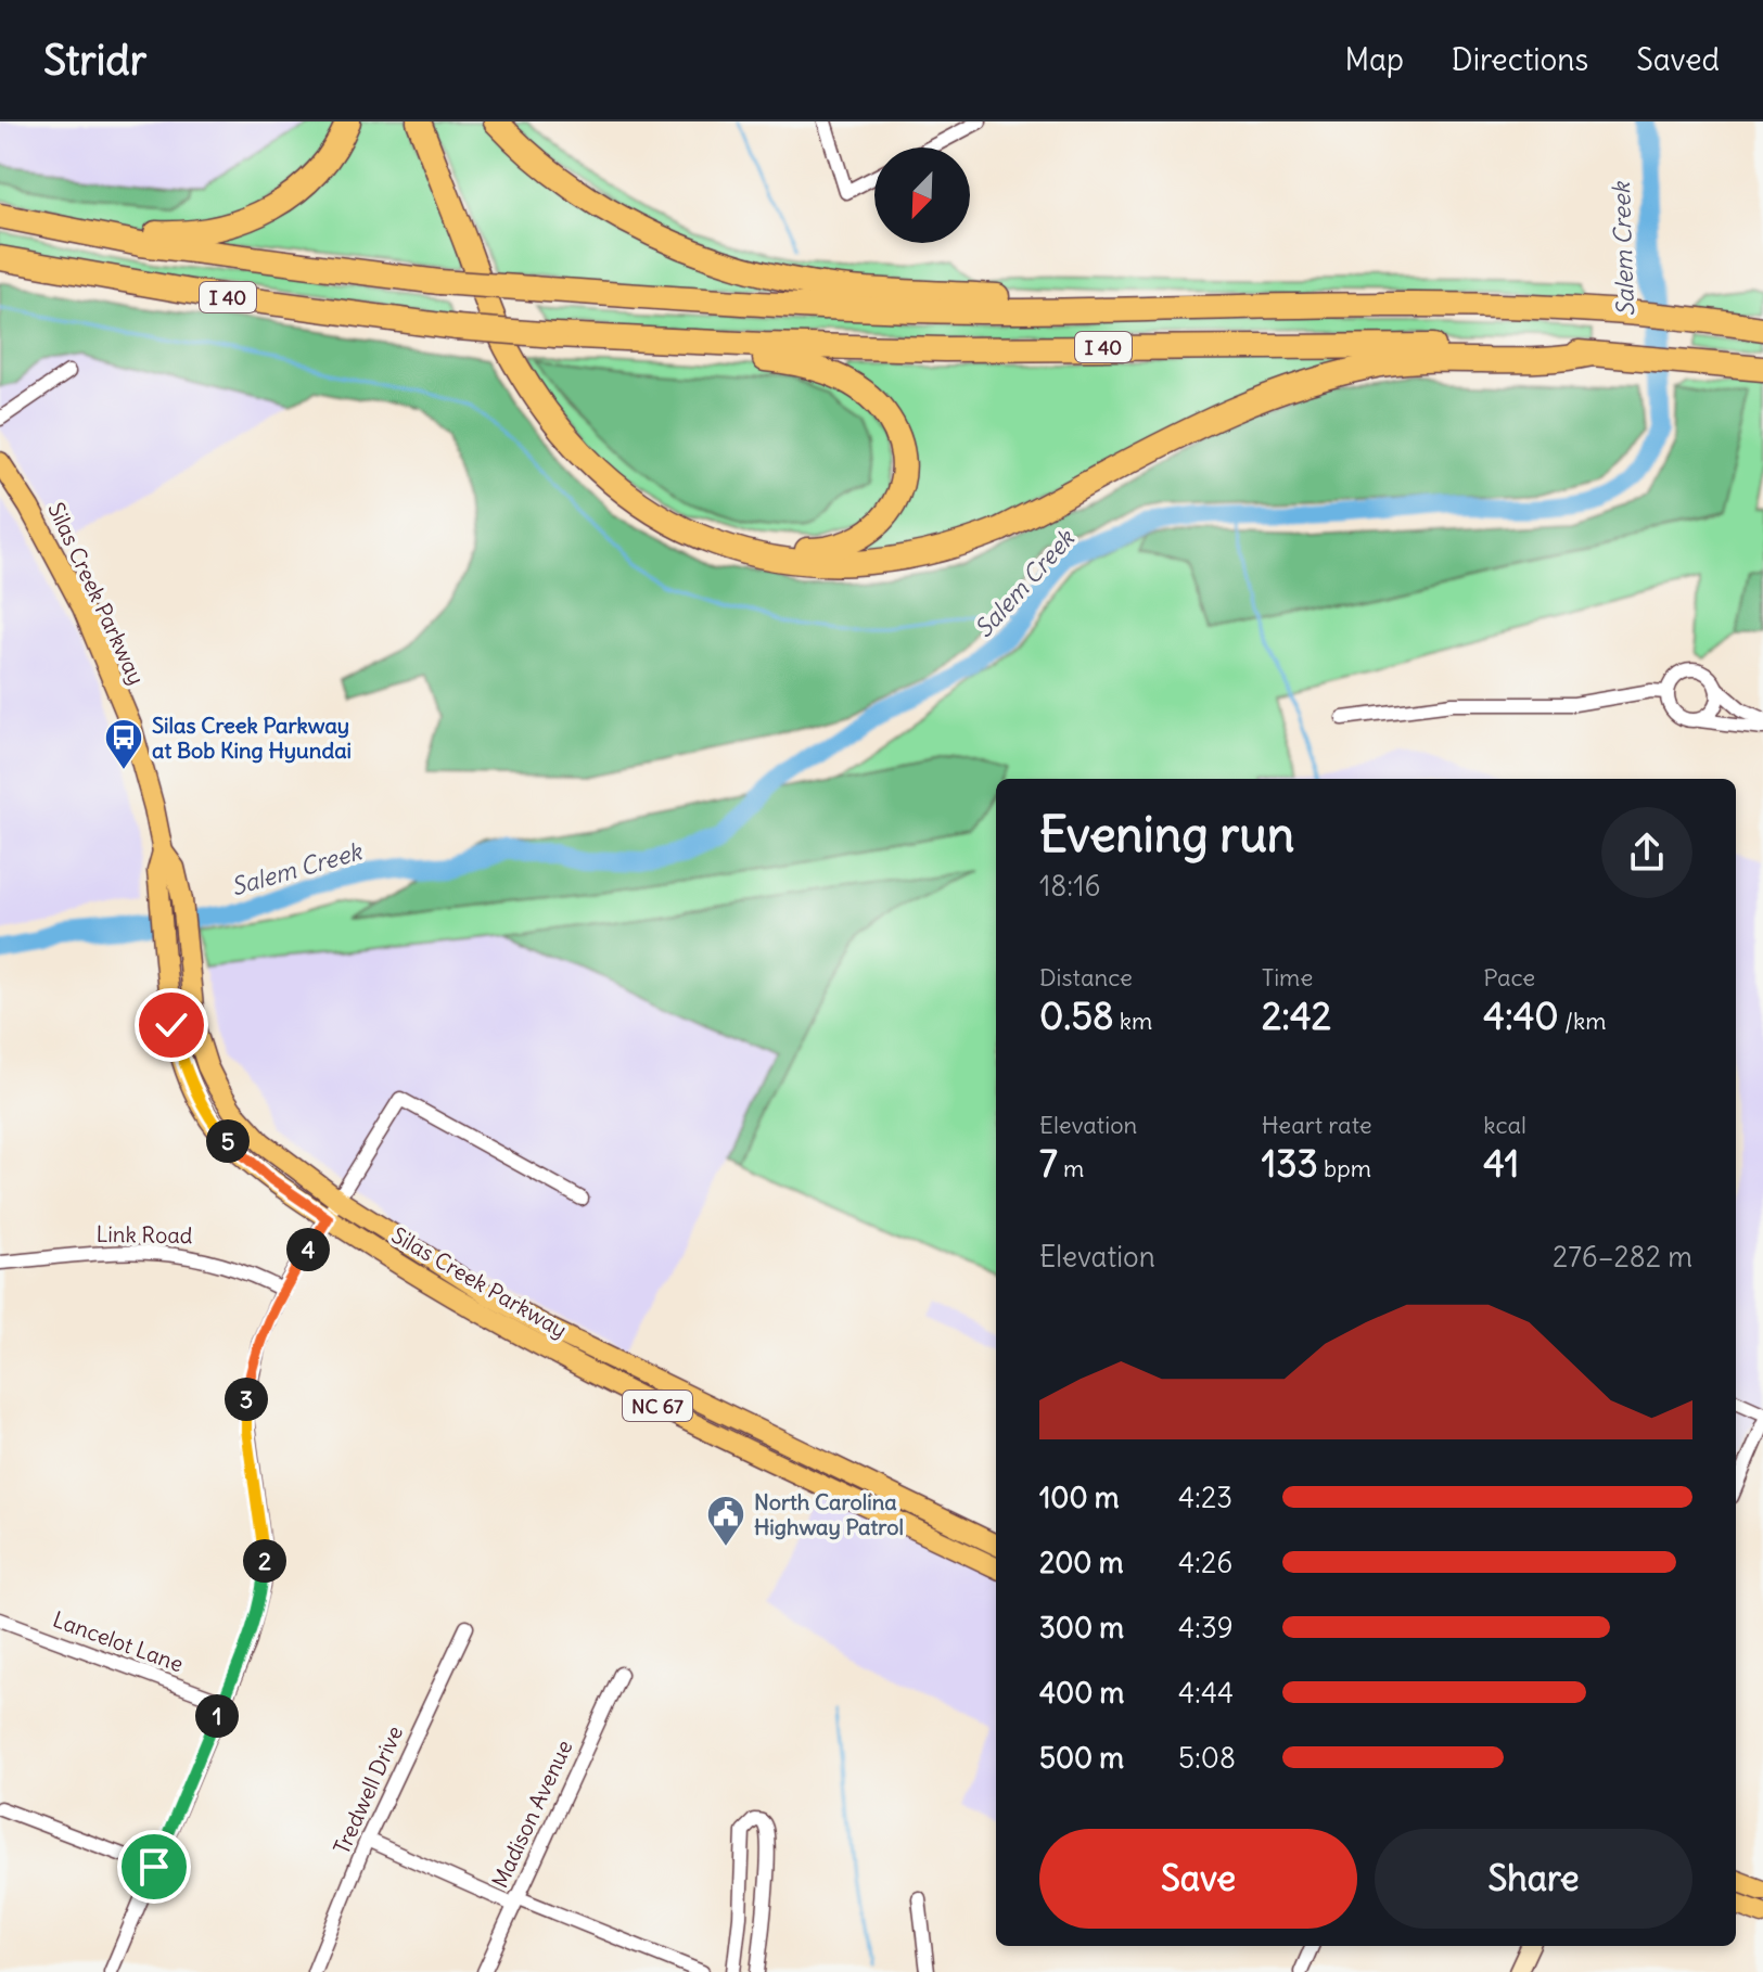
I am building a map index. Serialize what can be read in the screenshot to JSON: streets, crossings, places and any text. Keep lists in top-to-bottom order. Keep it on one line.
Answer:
{"streets":{"highway":["I 40"],"main road":["Silas Creek Parkway","NC 67"],"street":["Link Road","Lancelot Lane","Tredwell Drive","Madison Avenue"]},"water":["Salem Creek"],"places":{"bus stop":["Silas Creek Parkway at Bob King Hyundai"],"public building":["North Carolina Highway Patrol"]},"north":"bottom left","page":{"header":"Stridr","nav":["Map","Directions","Saved"],"heading":["Evening run","18:16"],"stats":[["Distance","0.58 km"],["Time","2:42"],["Pace","4:40 /km"],["Elevation","7 m"],["Heart rate","133 bpm"],["kcal","41"]],"pins":["5","4","3","2","1"],"chart":["Elevation","276–282 m"],"list":[{"name":"100 m","note":"4:23"},{"name":"200 m","note":"4:26"},{"name":"300 m","note":"4:39"},{"name":"400 m","note":"4:44"},{"name":"500 m","note":"5:08"}],"buttons":["Save","Share"]}}
